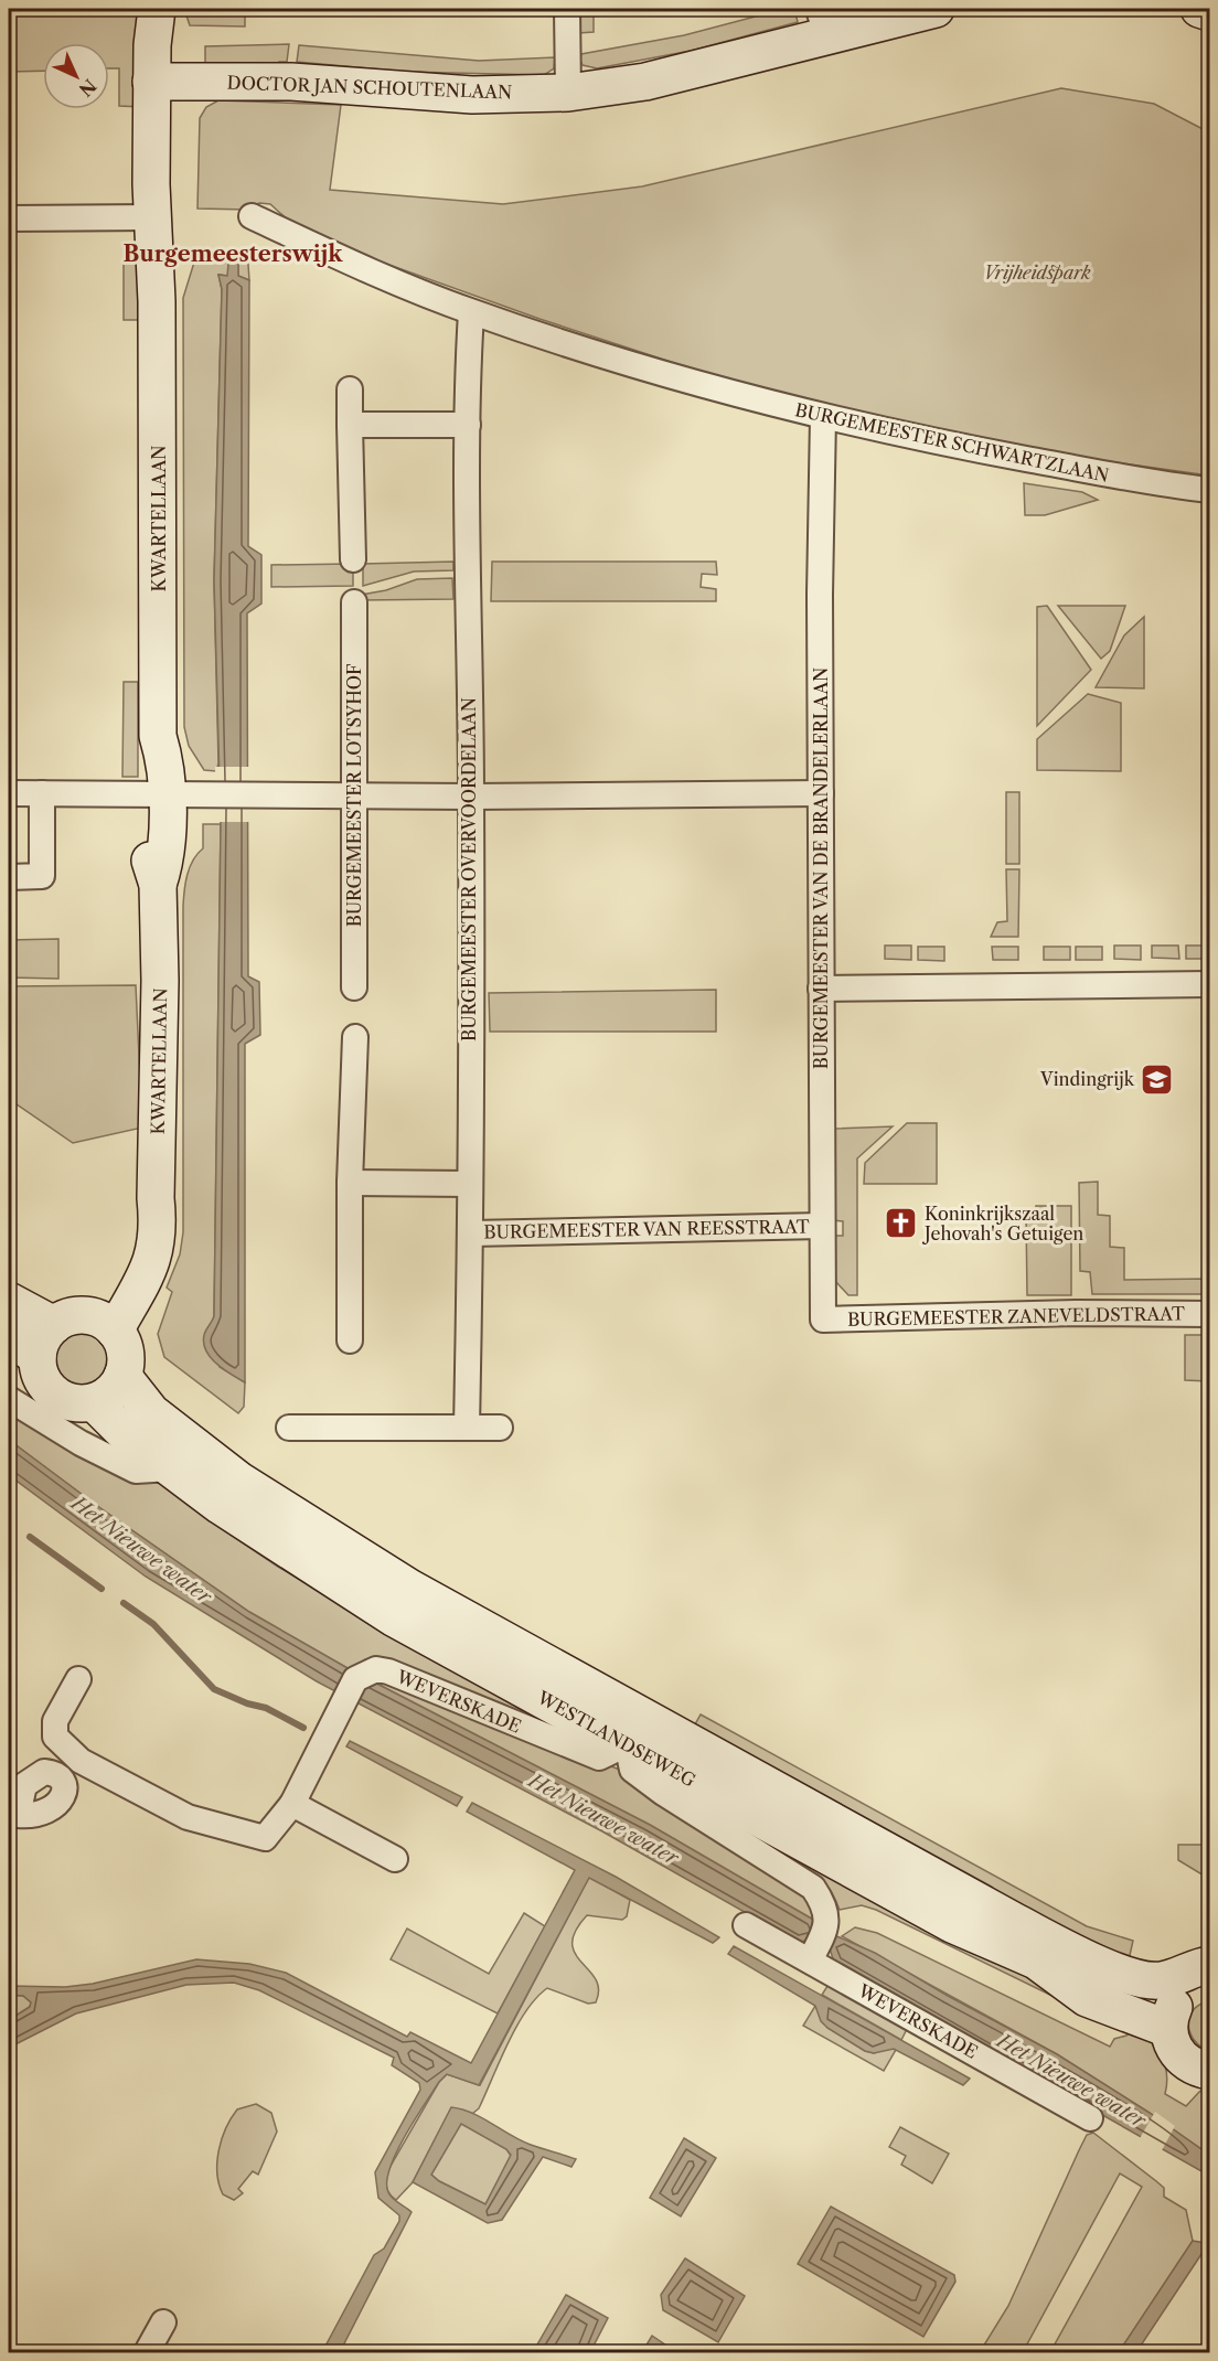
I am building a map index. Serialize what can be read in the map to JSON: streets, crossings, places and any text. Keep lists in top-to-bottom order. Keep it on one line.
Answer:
{"streets":{"main road":["DOCTOR JAN SCHOUTENLAAN","KWARTELLAAN","WESTLANDSEWEG"],"street":["BURGEMEESTER SCHWARTZLAAN","BURGEMEESTER LOTSYHOF","BURGEMEESTER VAN DE BRANDELERLAAN","BURGEMEESTER OVERVOORDELAAN","BURGEMEESTER VAN REESSTRAAT","BURGEMEESTER ZANEVELDSTRAAT","WEVERSKADE"]},"crossings":[["DOCTOR JAN SCHOUTENLAAN","KWARTELLAAN"],["BURGEMEESTER SCHWARTZLAAN","BURGEMEESTER VAN DE BRANDELERLAAN"],["BURGEMEESTER SCHWARTZLAAN","BURGEMEESTER OVERVOORDELAAN"],["KWARTELLAAN","WESTLANDSEWEG"],["BURGEMEESTER VAN DE BRANDELERLAAN","BURGEMEESTER VAN REESSTRAAT"],["BURGEMEESTER VAN DE BRANDELERLAAN","BURGEMEESTER ZANEVELDSTRAAT"],["BURGEMEESTER OVERVOORDELAAN","BURGEMEESTER VAN REESSTRAAT"],["WEVERSKADE","WESTLANDSEWEG"]],"districts":["Burgemeesterswijk"],"water":["Het Nieuwe water"],"parks":["Vrijheidspark"],"places":{"school or university":["Vindingrijk"],"church":["Koninkrijkszaal Jehovah's Getuigen"]},"north":"bottom right"}
